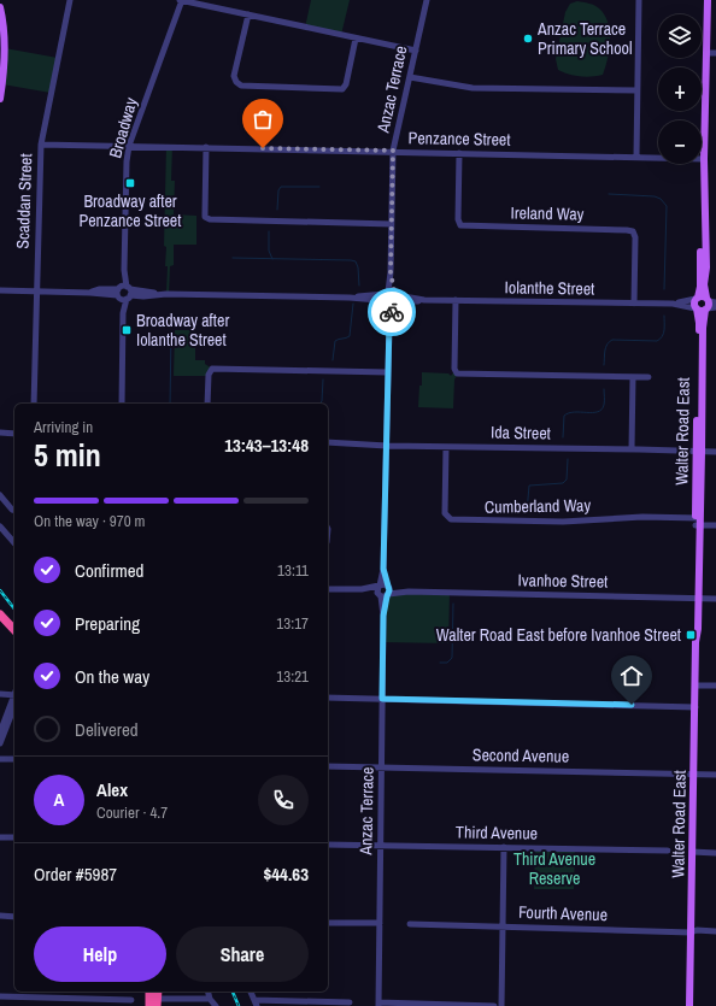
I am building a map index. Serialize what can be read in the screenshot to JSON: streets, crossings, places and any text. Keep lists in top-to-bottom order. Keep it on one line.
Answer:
{"streets":{"main road":["Walter Road East"],"street":["Anzac Terrace","Broadway","Penzance Street","Scaddan Street","Ireland Way","Iolanthe Street","Ida Street","Cumberland Way","Ivanhoe Street","Second Avenue","Third Avenue","Fourth Avenue"]},"crossings":[["Anzac Terrace","Penzance Street"],["Anzac Terrace","Iolanthe Street"],["Anzac Terrace","Ida Street"],["Anzac Terrace","Ivanhoe Street"],["Anzac Terrace","Second Avenue"],["Anzac Terrace","Third Avenue"],["Broadway","Penzance Street"],["Broadway","Iolanthe Street"],["Penzance Street","Scaddan Street"],["Penzance Street","Ireland Way"],["Penzance Street","Walter Road East"],["Scaddan Street","Iolanthe Street"],["Ireland Way","Iolanthe Street"],["Iolanthe Street","Walter Road East"],["Walter Road East","Ida Street"],["Walter Road East","Cumberland Way"],["Walter Road East","Ivanhoe Street"],["Walter Road East","Second Avenue"],["Walter Road East","Fourth Avenue"],["Ida Street","Cumberland Way"]],"parks":["Third Avenue Reserve"],"places":{"other":["Anzac Terrace Primary School"],"transit":["Broadway after Penzance Street","Broadway after Iolanthe Street","Walter Road East before Ivanhoe Street"]},"page":{"map_buttons":["+","−"],"heading":["5 min","Arriving in","13:43–13:48"],"panel":["Alex","Courier · 4.7","Order #5987","$44.63"],"bar":"On the way · 970 m","list":[["Confirmed","13:11"],["Preparing","13:17"],["On the way","13:21"],"Delivered"],"round":"A","buttons":["Help","Share"]}}
